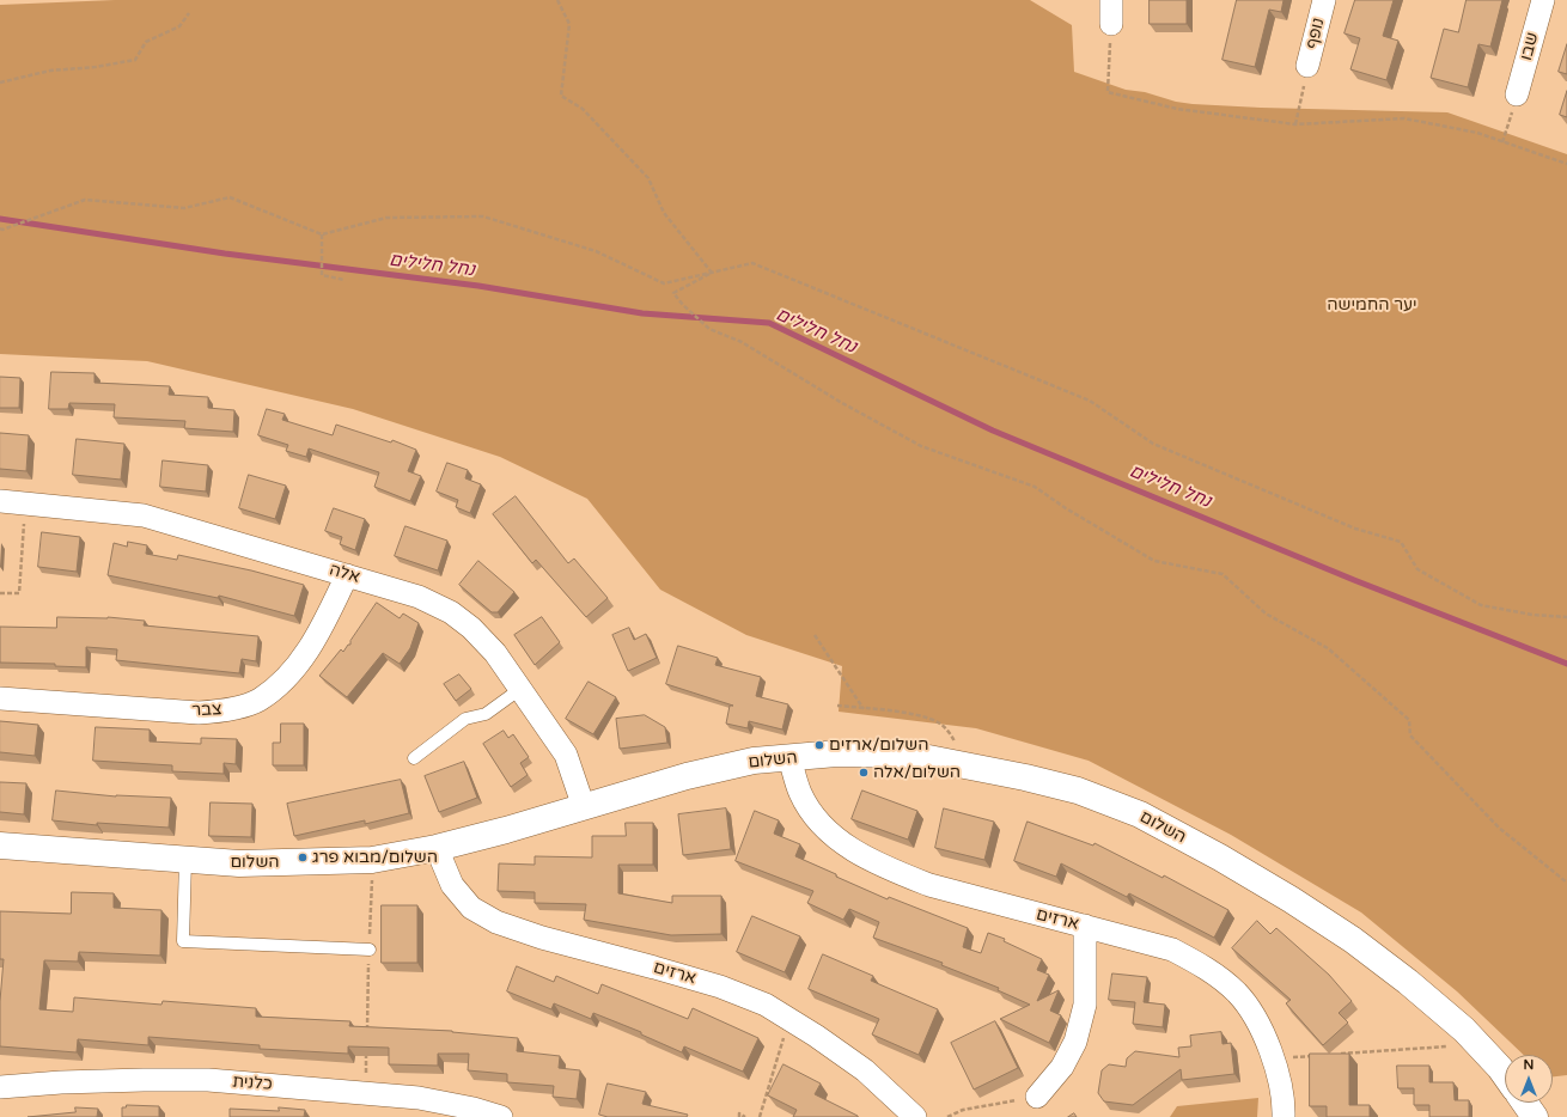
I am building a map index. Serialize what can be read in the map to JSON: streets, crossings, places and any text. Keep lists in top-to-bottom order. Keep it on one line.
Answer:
{"streets":{"street":["נופף","שבו","אלה","צבר","השלום","ארזים","כלנית"]},"crossings":[["אלה","צבר"],["אלה","השלום"],["השלום","ארזים"]],"water":["נחל חלילים"],"parks":["יער החמישה"],"places":["השלום/ארזים","השלום/אלה","השלום/מבוא פרג"],"north":"top"}
